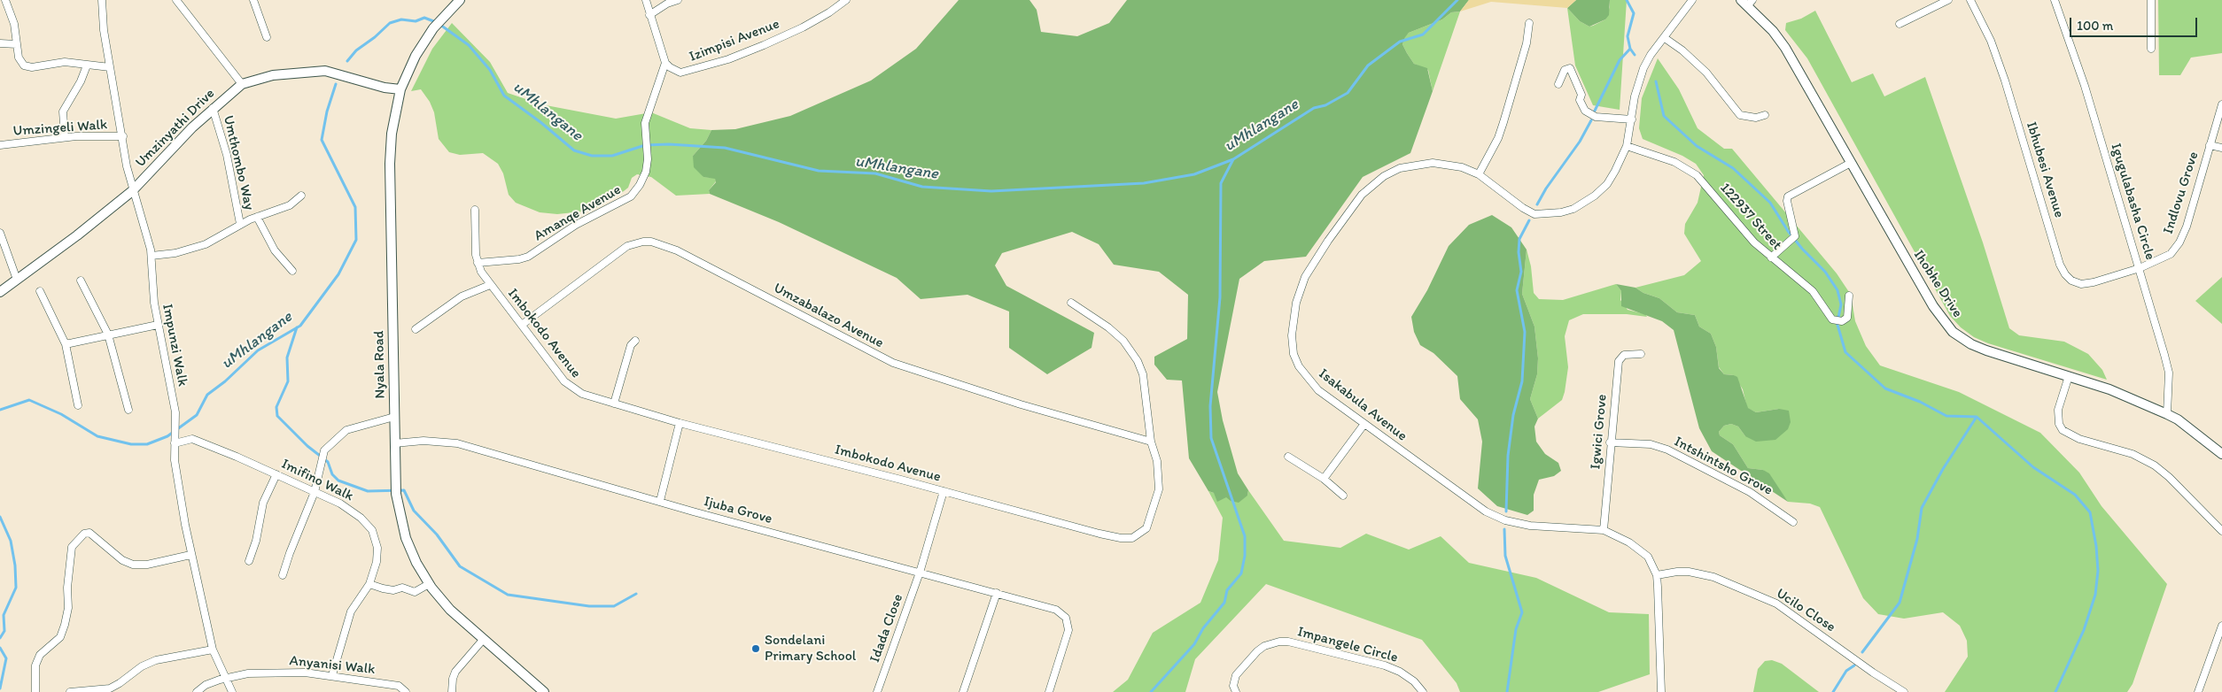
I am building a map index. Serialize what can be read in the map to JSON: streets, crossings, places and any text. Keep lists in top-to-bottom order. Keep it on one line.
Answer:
{"streets":{"street":["Izimpisi Avenue","Umzingeli Walk","Umzinyathi Drive","Umthombo Way","Ibhubesi Avenue","Indlovu Grove","Igugulabasha Circle","Amanqe Avenue","122937 Street","Ihobhe Drive","Umzabalazo Avenue","Imbokodo Avenue","Impunzi Walk","Nyala Road","Isakabula Avenue","Igwici Grove","Intshintsho Grove","Imifino Walk","Ijuba Grove","Ucilo Close","Idada Close","Impangele Circle","Anyanisi Walk"]},"crossings":[["Izimpisi Avenue","Amanqe Avenue"],["Umzingeli Walk","Impunzi Walk"],["Umzinyathi Drive","Umthombo Way"],["Umzinyathi Drive","Impunzi Walk"],["Umzinyathi Drive","Nyala Road"],["Ibhubesi Avenue","Indlovu Grove"],["Ibhubesi Avenue","Igugulabasha Circle"],["Indlovu Grove","Igugulabasha Circle"],["Igugulabasha Circle","Ihobhe Drive"],["Amanqe Avenue","Imbokodo Avenue"],["122937 Street","Isakabula Avenue"],["Umzabalazo Avenue","Imbokodo Avenue"],["Imbokodo Avenue","Idada Close"],["Impunzi Walk","Imifino Walk"],["Impunzi Walk","Anyanisi Walk"],["Nyala Road","Ijuba Grove"],["Isakabula Avenue","Igwici Grove"],["Isakabula Avenue","Ucilo Close"],["Igwici Grove","Intshintsho Grove"],["Imifino Walk","Anyanisi Walk"],["Ijuba Grove","Idada Close"]],"water":["uMhlangane"],"places":["Sondelani Primary School"],"scale_bar":"100 m"}
